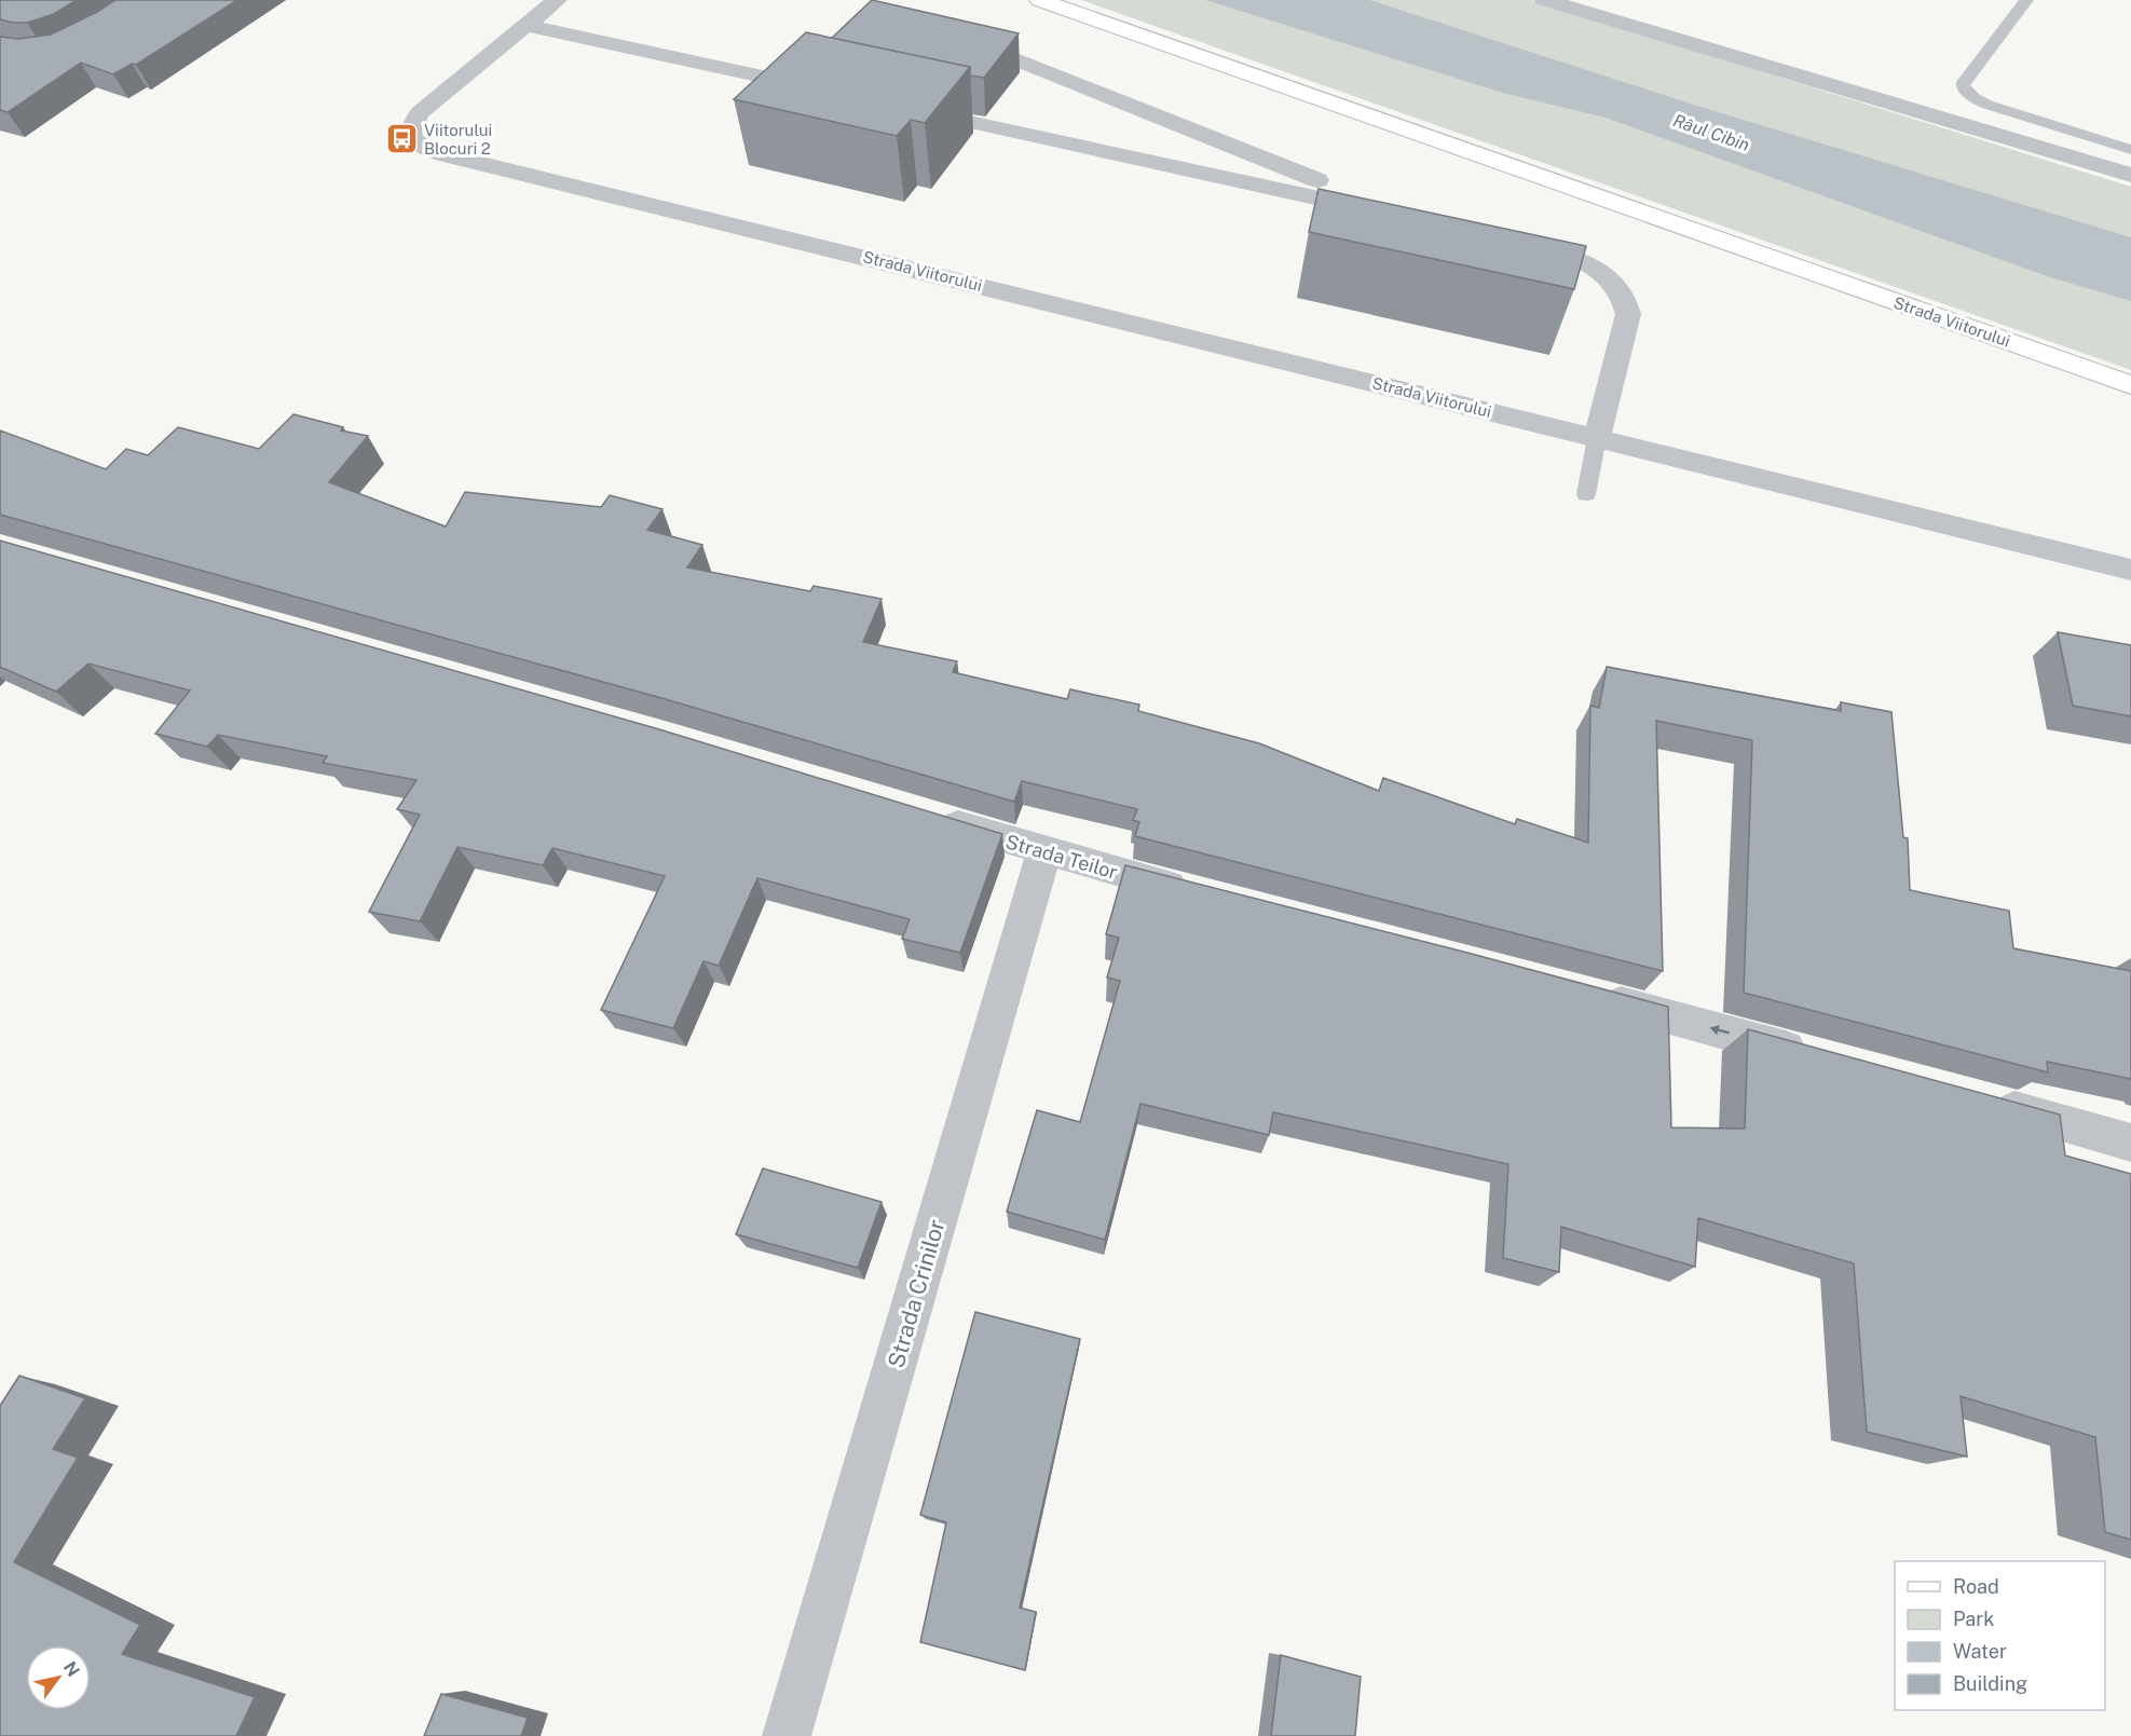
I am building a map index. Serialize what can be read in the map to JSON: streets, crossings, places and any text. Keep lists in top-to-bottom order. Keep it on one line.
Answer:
{"streets":{"street":["Strada Viitorului","Strada Teilor","Strada Crinilor"]},"crossings":[["Strada Teilor","Strada Crinilor"]],"water":["Râul Cibin"],"places":{"bus stop":["Viitorului Blocuri 2"]},"legend":["Road","Park","Water","Building"],"north":"top right"}
